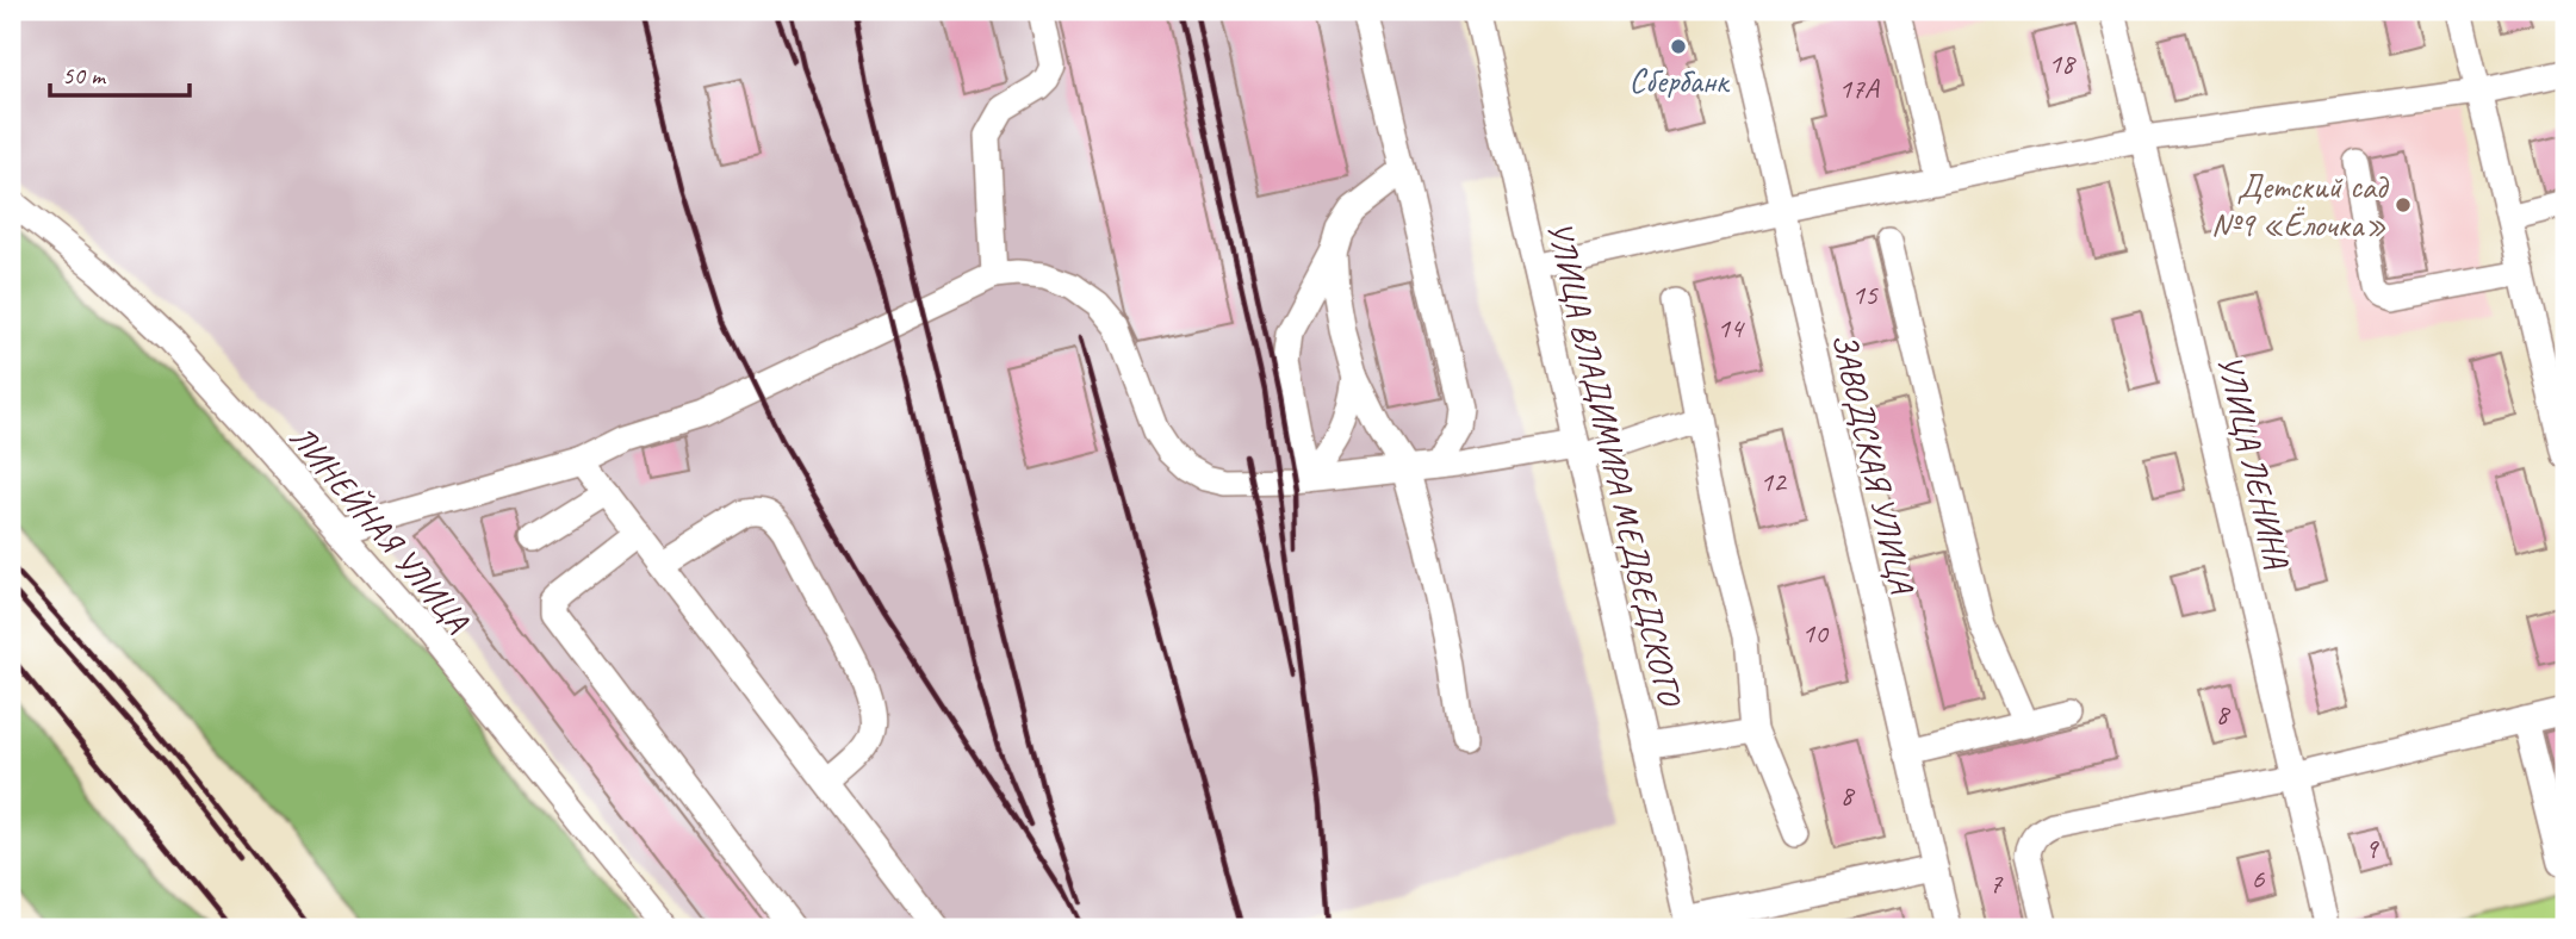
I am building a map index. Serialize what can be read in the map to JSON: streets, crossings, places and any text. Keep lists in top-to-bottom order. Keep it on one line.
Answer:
{"streets":{"street":["УЛИЦА ЛЕНИНА","УЛИЦА ВЛАДИМИРА МЕДВЕДСКОГО","ЗАВОДСКАЯ УЛИЦА","ЛИНЕЙНАЯ УЛИЦА"]},"places":["Сбербанк","Детский сад №9 «Ёлочка»"],"house_numbers":["18","17А","15","14","12","10","8","8","9","6","7"],"scale_bar":"50 m"}
